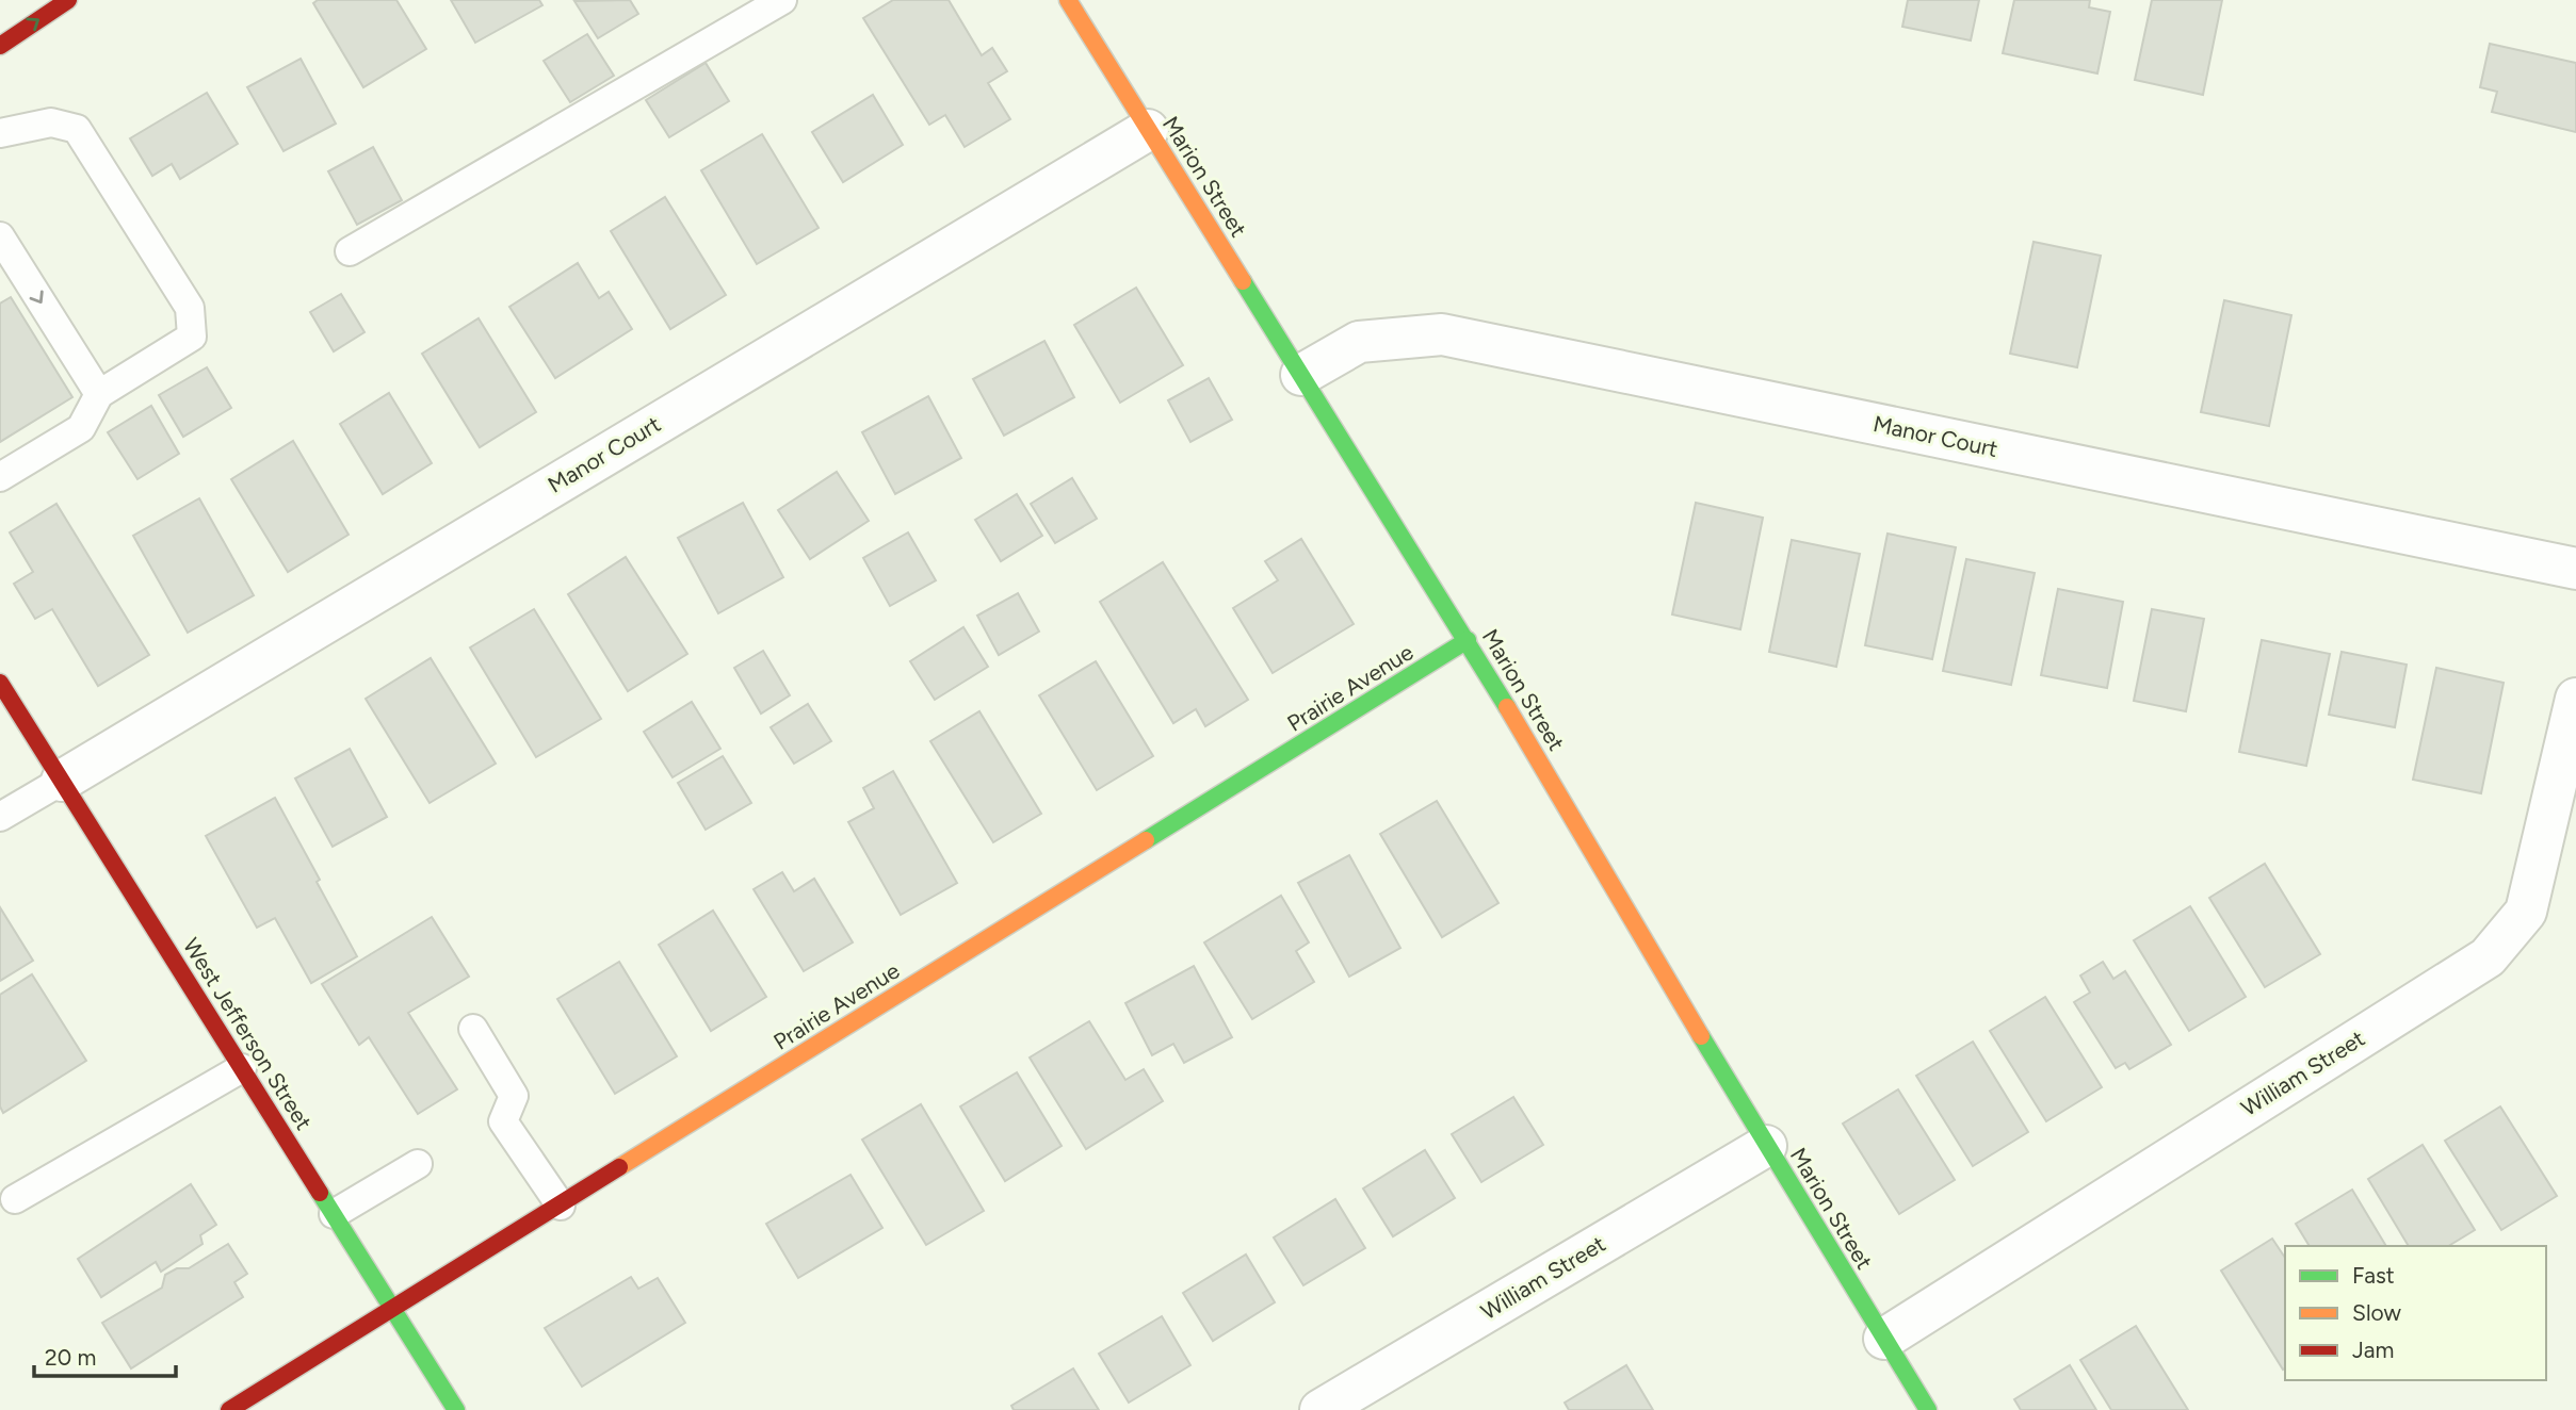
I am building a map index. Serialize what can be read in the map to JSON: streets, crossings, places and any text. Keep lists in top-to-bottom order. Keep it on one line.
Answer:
{"streets":{"street":["Marion Street","Manor Court","Prairie Avenue","West Jefferson Street","William Street"]},"crossings":[["Marion Street","Manor Court"],["Marion Street","Prairie Avenue"],["Marion Street","William Street"],["Manor Court","West Jefferson Street"],["Prairie Avenue","West Jefferson Street"]],"legend":["Fast","Slow","Jam"],"scale_bar":"20 m"}
